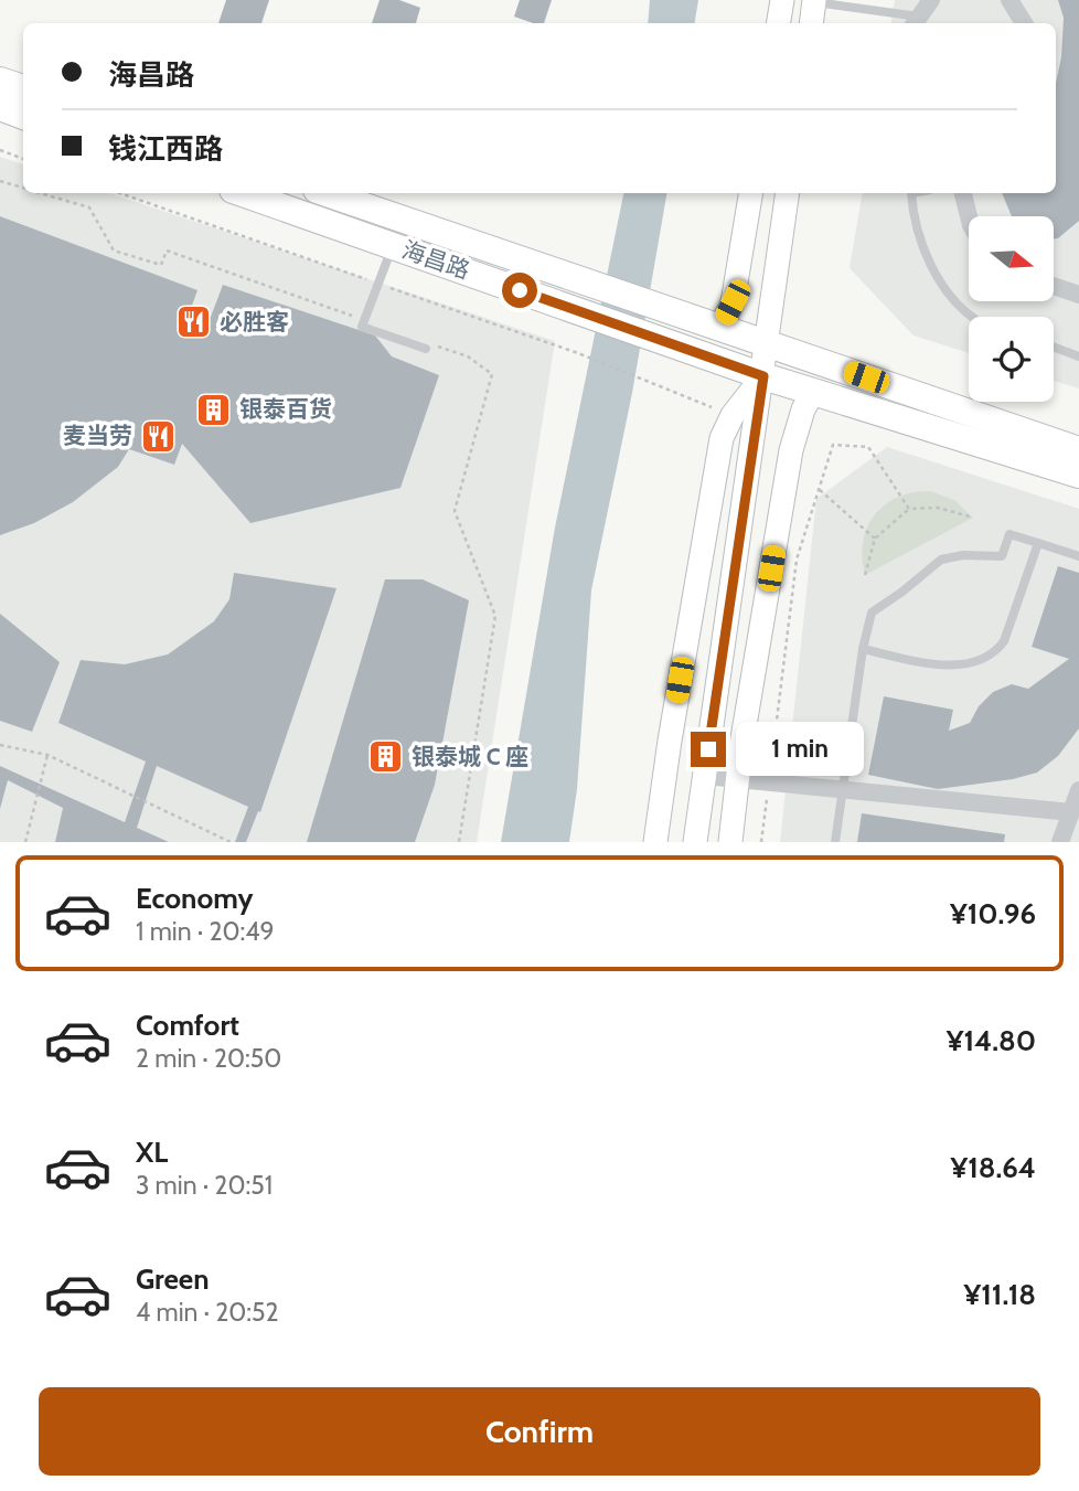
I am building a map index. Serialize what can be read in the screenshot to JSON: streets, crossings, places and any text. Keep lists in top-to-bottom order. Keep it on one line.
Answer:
{"streets":{"main road":["海昌路"]},"places":{"restaurant":["必胜客","麦当劳"],"building":["银泰百货","银泰城 C 座"]},"north":"right","page":{"banner":["海昌路","钱江西路"],"bubble":"1 min","list":[{"name":"Economy","note":"1 min · 20:49","value":"¥10.96"},{"name":"Comfort","note":"2 min · 20:50","value":"¥14.80"},{"name":"XL","note":"3 min · 20:51","value":"¥18.64"},{"name":"Green","note":"4 min · 20:52","value":"¥11.18"}],"buttons":"Confirm"}}
